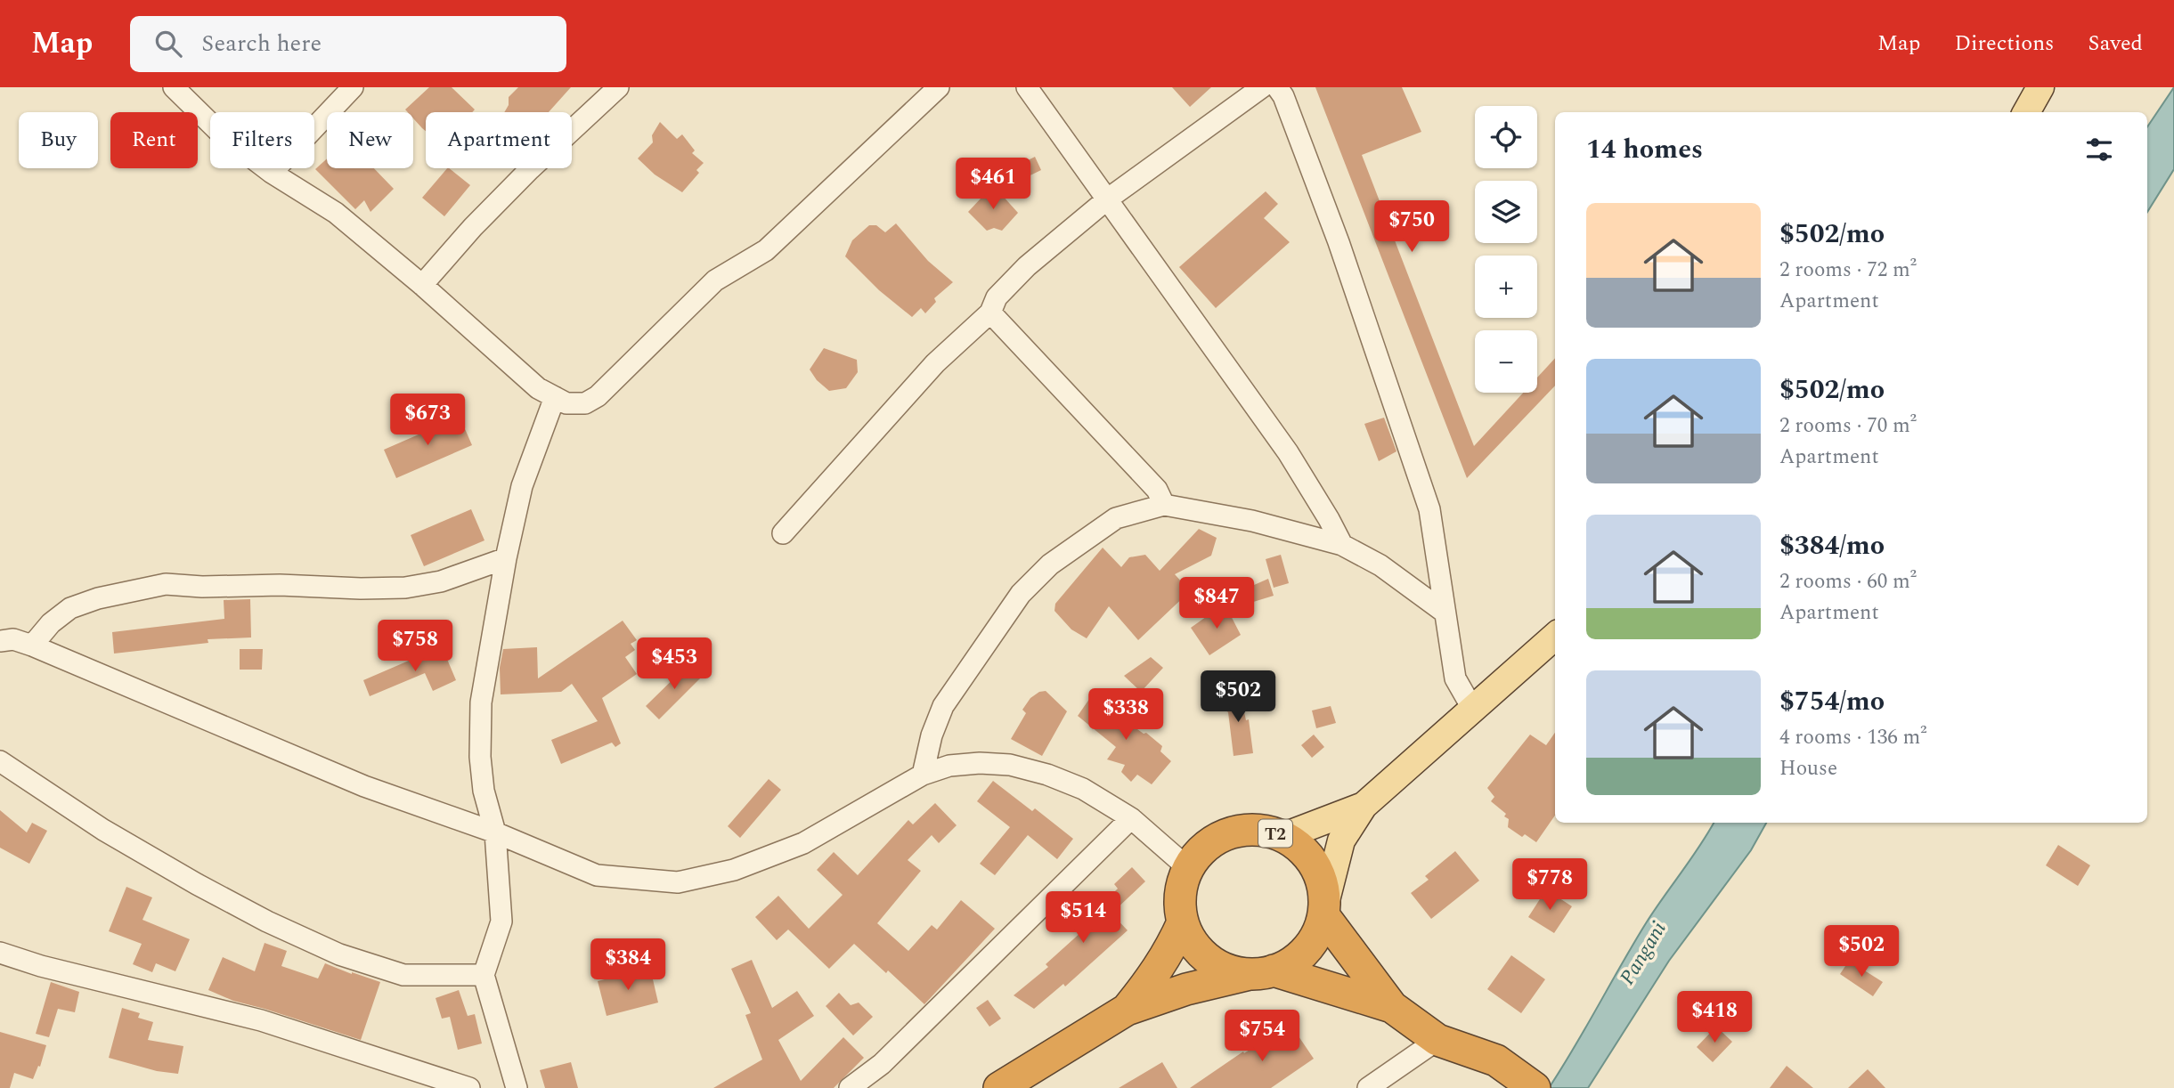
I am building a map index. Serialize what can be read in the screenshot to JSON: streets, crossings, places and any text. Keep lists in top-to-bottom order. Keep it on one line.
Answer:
{"streets":{"highway":["T2"]},"water":["Pangani"],"page":{"header":"Map","search":"Search here","nav":["Map","Directions","Saved"],"map_buttons":["+","−"],"chip":["Buy","Rent","Filters","New","Apartment"],"heading":"14 homes","price":["$461","$750","$673","$847","$758","$453","$502","$338","$778","$514","$502","$384","$418","$754"],"list":[{"name":"$502/mo","note":"2 rooms · 72 m² · Apartment"},{"name":"$502/mo","note":"2 rooms · 70 m² · Apartment"},{"name":"$384/mo","note":"2 rooms · 60 m² · Apartment"},{"name":"$754/mo","note":"4 rooms · 136 m² · House"}]}}
